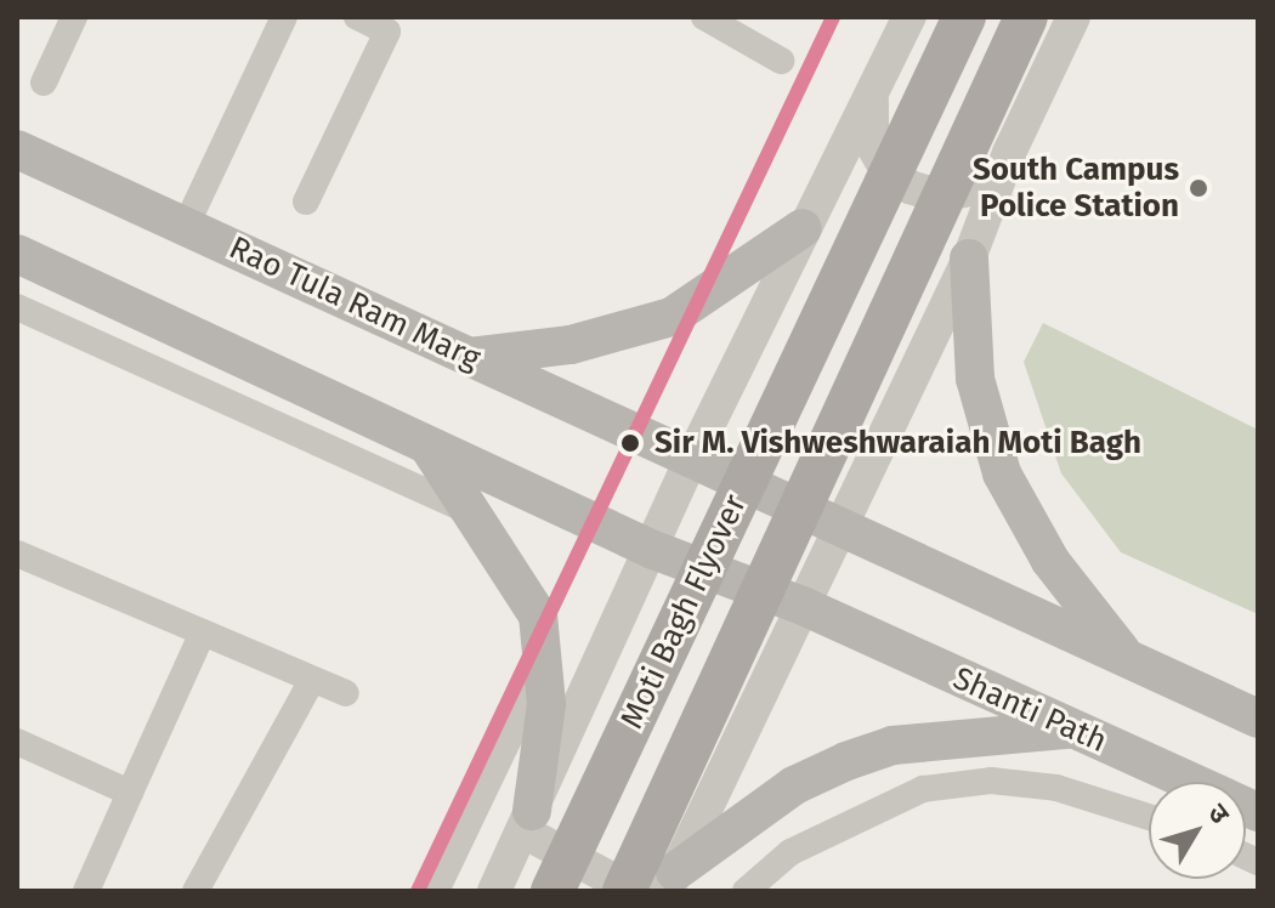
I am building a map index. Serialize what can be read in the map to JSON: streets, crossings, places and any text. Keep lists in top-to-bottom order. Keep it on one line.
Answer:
{"streets":{"main road":["Rao Tula Ram Marg","Moti Bagh Flyover","Shanti Path"]},"places":["South Campus Police Station","Sir M. Vishweshwaraiah Moti Bagh"],"north":"top right"}
